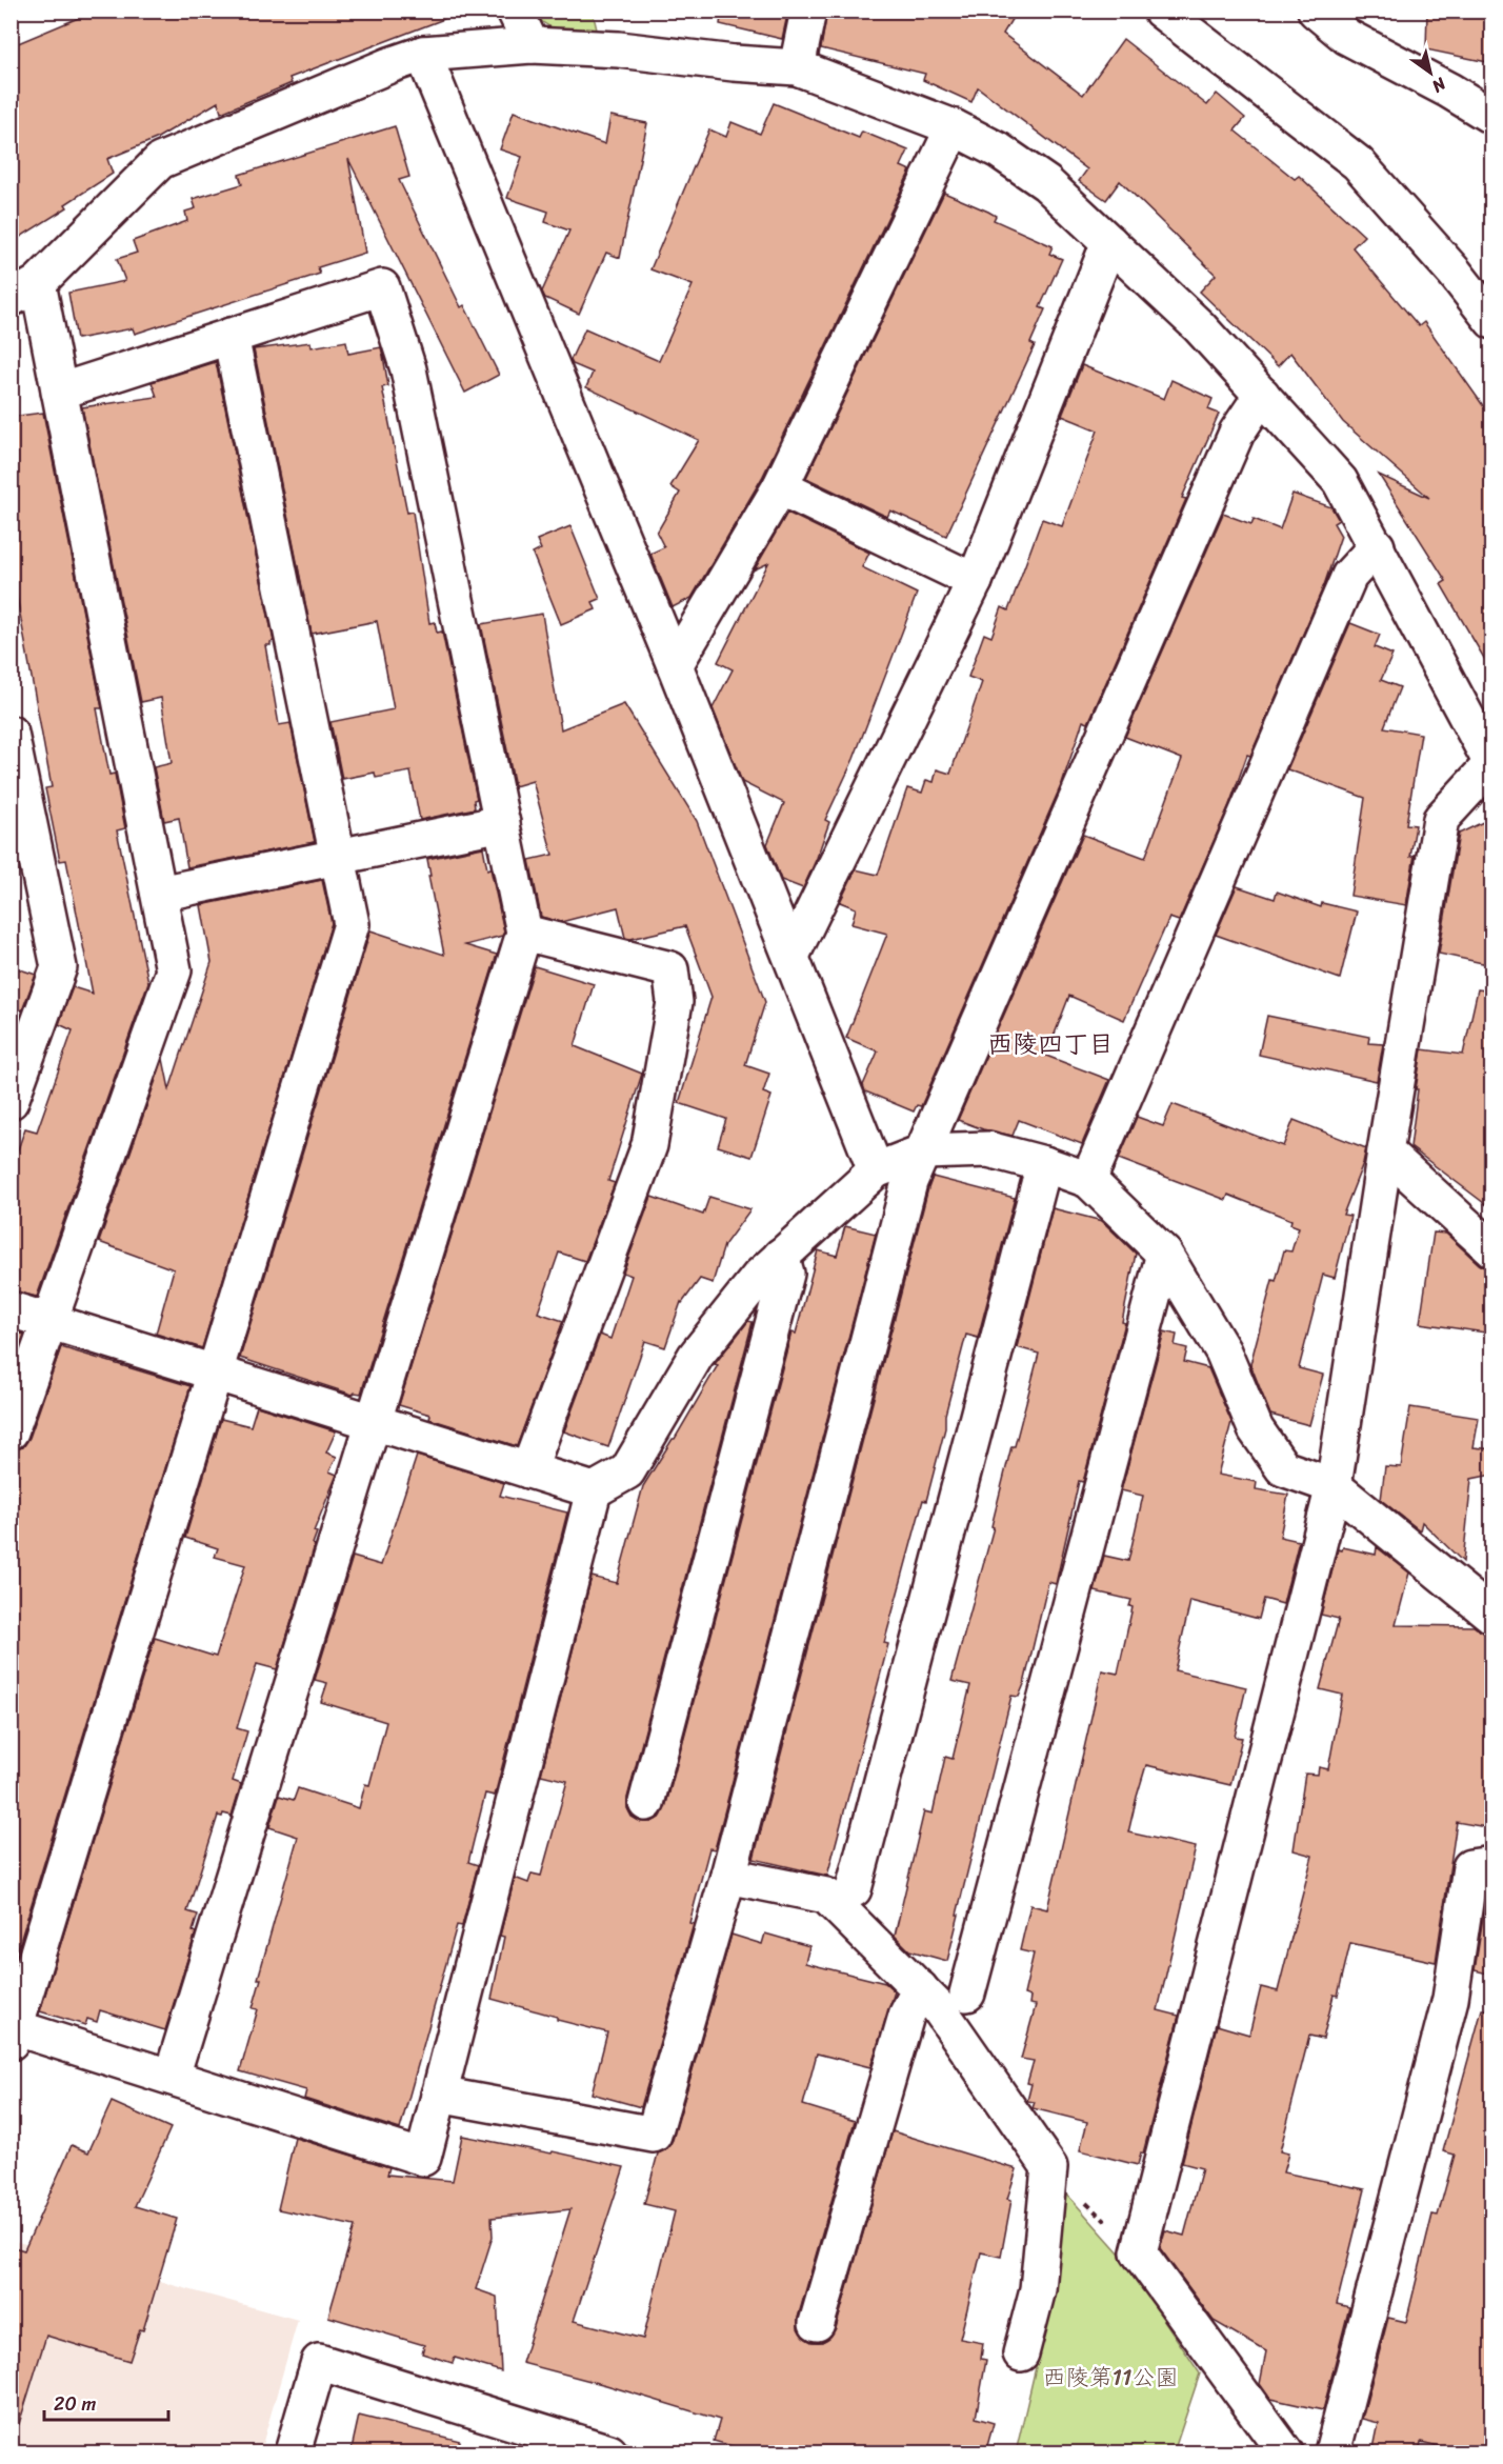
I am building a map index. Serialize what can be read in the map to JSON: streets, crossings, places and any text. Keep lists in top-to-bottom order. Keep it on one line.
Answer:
{"districts":["西陵四丁目"],"parks":["西陵第11公園"],"scale_bar":"20 m","north":"bottom right"}
